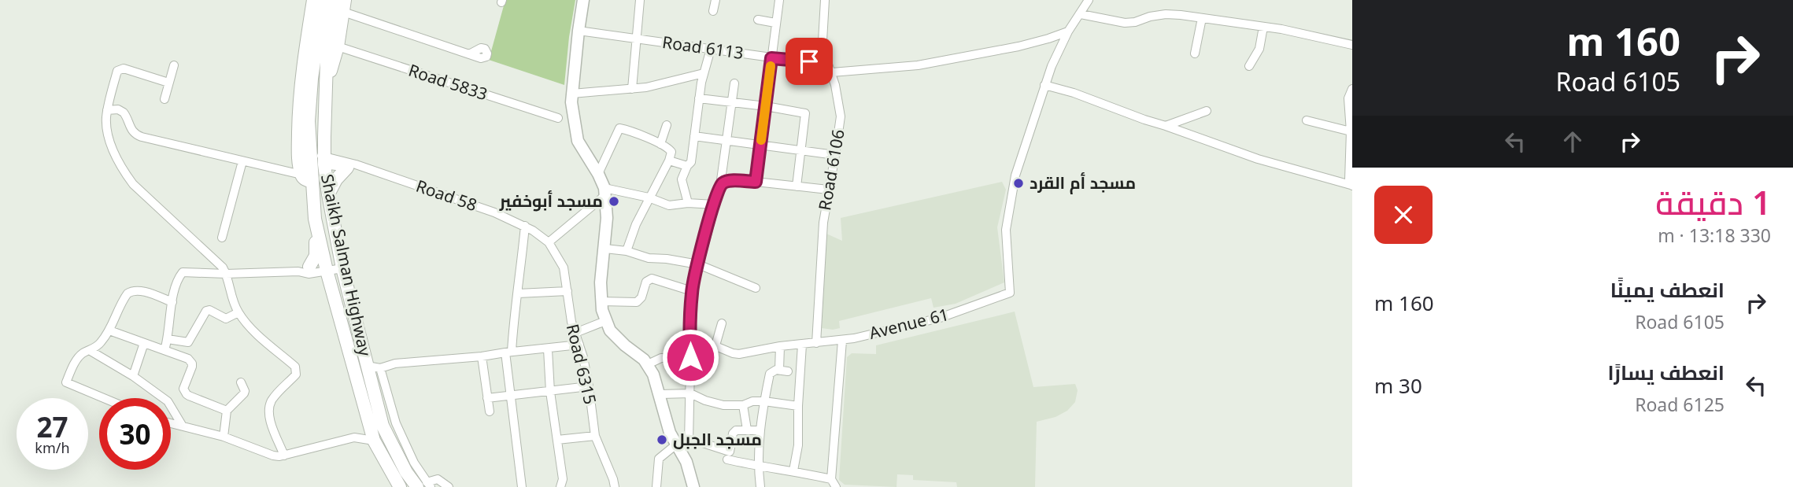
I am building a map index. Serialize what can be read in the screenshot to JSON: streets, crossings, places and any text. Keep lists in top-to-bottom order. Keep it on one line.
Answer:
{"streets":{"main road":["Shaikh Salman Highway"],"street":["Road 6113","Road 5833","Road 6106","Road 58","Avenue 61","Road 6315"]},"crossings":[["Road 6113","Road 6106"],["Road 6106","Avenue 61"],["Road 58","Shaikh Salman Highway"],["Road 58","Road 6315"]],"places":["مسجد أم القرد","مسجد أبوخفير","مسجد الجبل"],"page":{"turn":["160 m","Road 6105"],"heading":["1 دقيقة","330 m · 13:18"],"list":[{"name":"انعطف يمينًا","note":"Road 6105","value":"160 m"},{"name":"انعطف يسارًا","note":"Road 6125","value":"30 m"}],"speed":"27 km/h","limit":"30"}}
